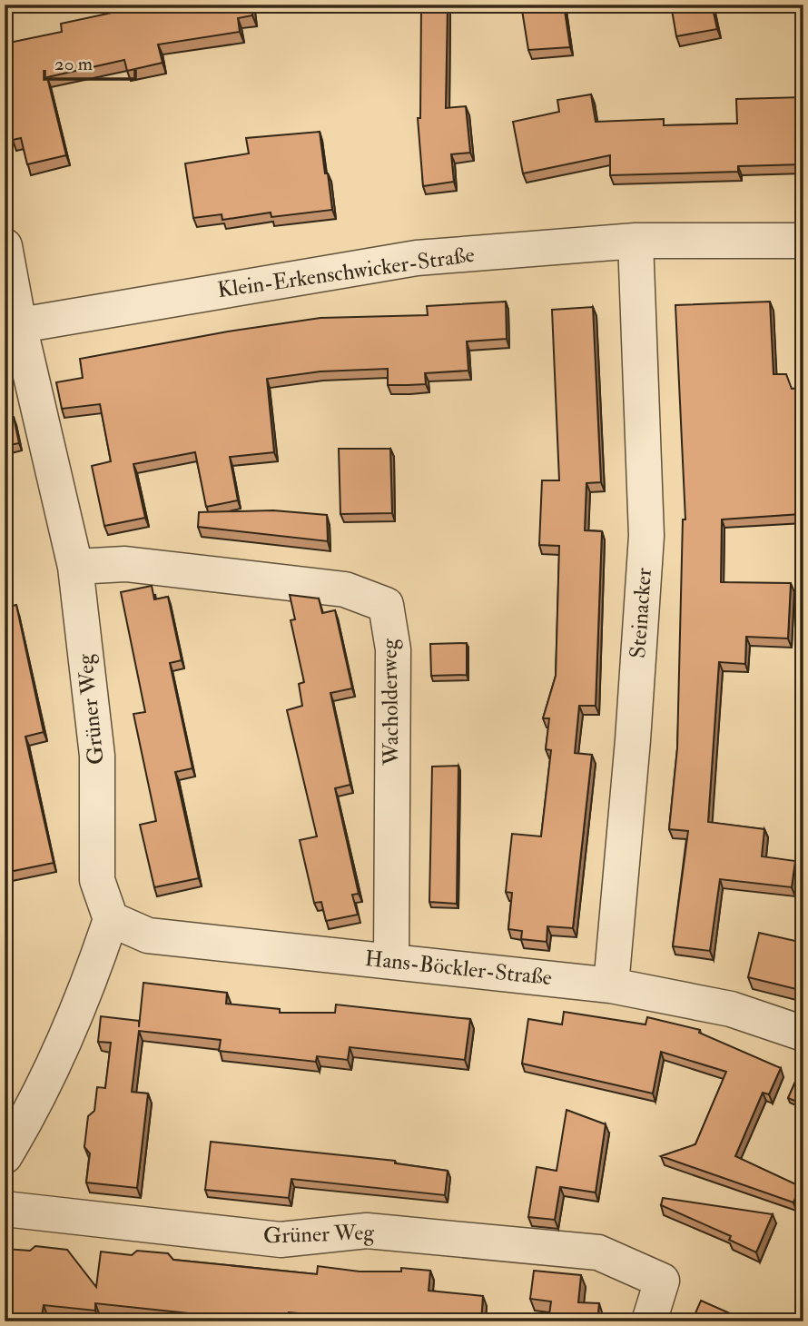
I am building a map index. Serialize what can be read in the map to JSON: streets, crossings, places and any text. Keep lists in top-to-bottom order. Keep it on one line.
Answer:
{"streets":{"street":["Klein-Erkenschwicker-Straße","Steinacker","Wacholderweg","Grüner Weg","Hans-Böckler-Straße"]},"crossings":[["Klein-Erkenschwicker-Straße","Steinacker"],["Klein-Erkenschwicker-Straße","Grüner Weg"],["Steinacker","Hans-Böckler-Straße"],["Wacholderweg","Grüner Weg"],["Wacholderweg","Hans-Böckler-Straße"],["Grüner Weg","Hans-Böckler-Straße"]],"scale_bar":"20 m"}
